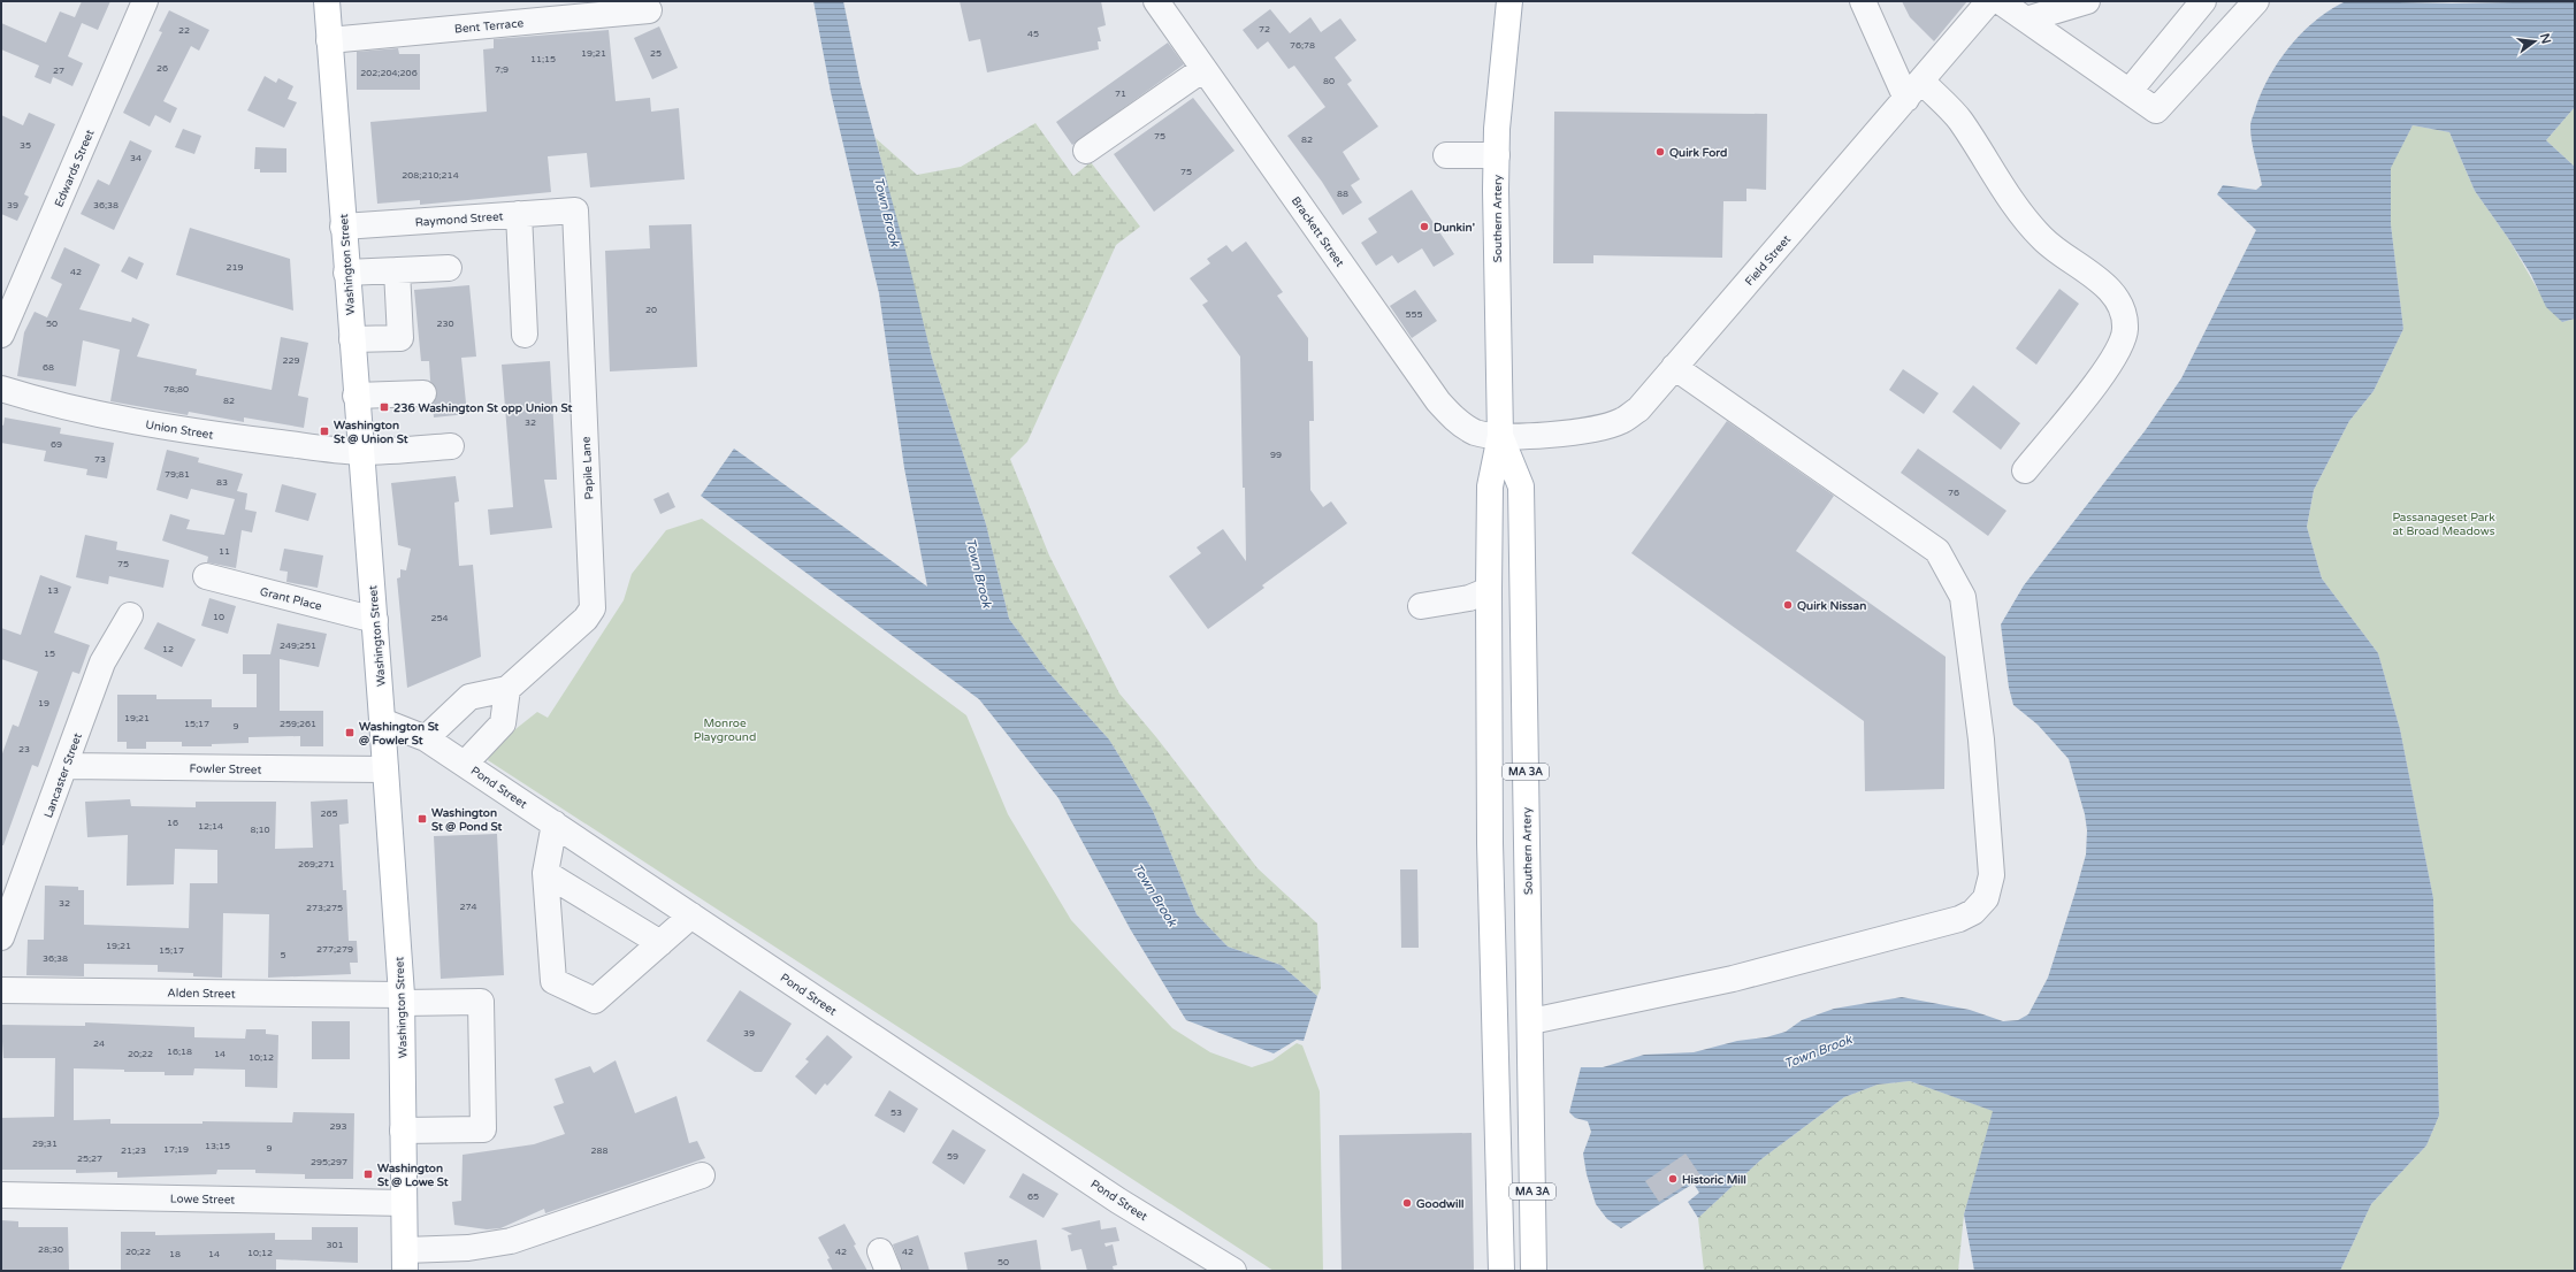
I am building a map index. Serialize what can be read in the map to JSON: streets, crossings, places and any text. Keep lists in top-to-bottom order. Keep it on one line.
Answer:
{"streets":{"main road":["Southern Artery","Washington Street","MA 3A"],"street":["Bent Terrace","Edwards Street","Raymond Street","Brackett Street","Field Street","Union Street","Papile Lane","Grant Place","Fowler Street","Lancaster Street","Pond Street","Alden Street","Lowe Street"]},"crossings":[["Bent Terrace","Washington Street"],["Raymond Street","Washington Street"],["Raymond Street","Papile Lane"],["Southern Artery","Brackett Street"],["Southern Artery","Field Street"],["Brackett Street","Field Street"],["Washington Street","Union Street"],["Washington Street","Grant Place"],["Washington Street","Fowler Street"],["Washington Street","Pond Street"],["Washington Street","Alden Street"],["Washington Street","Lowe Street"],["Papile Lane","Pond Street"],["Fowler Street","Lancaster Street"]],"water":["Town Brook"],"parks":["Passanageset Park at Broad Meadows","Monroe Playground"],"places":{"other":["Quirk Ford","Dunkin'","Quirk Nissan","Historic Mill","Goodwill"],"transit":["236 Washington St opp Union St","Washington St @ Union St","Washington St @ Fowler St","Washington St @ Pond St","Washington St @ Lowe St"]},"house_numbers":["72","22","45","76;78","19;21","25","11;15","26","7;9","27","202;204;206","80","71","75","82","35","34","75","208;210;214","88","39","36;38","219","42","20","555","50","230","229","68","78;80","82","32","69","99","73","79;81","83","76","11","75","13","10","254","249;251","12","15","19","19;21","15;17","259;261","9","23","265","16","12;14","8;10","269;271","32","274","273;275","19;21","277;279","15;17","5","36;38","39","24","16;18","20;22","14","10;12","53","293","29;31","13;15","9","17;19","21;23","288","59","25;27","295;297","65","301","28;30","20;22","42","42","10;12","18","14","50"],"north":"right"}
